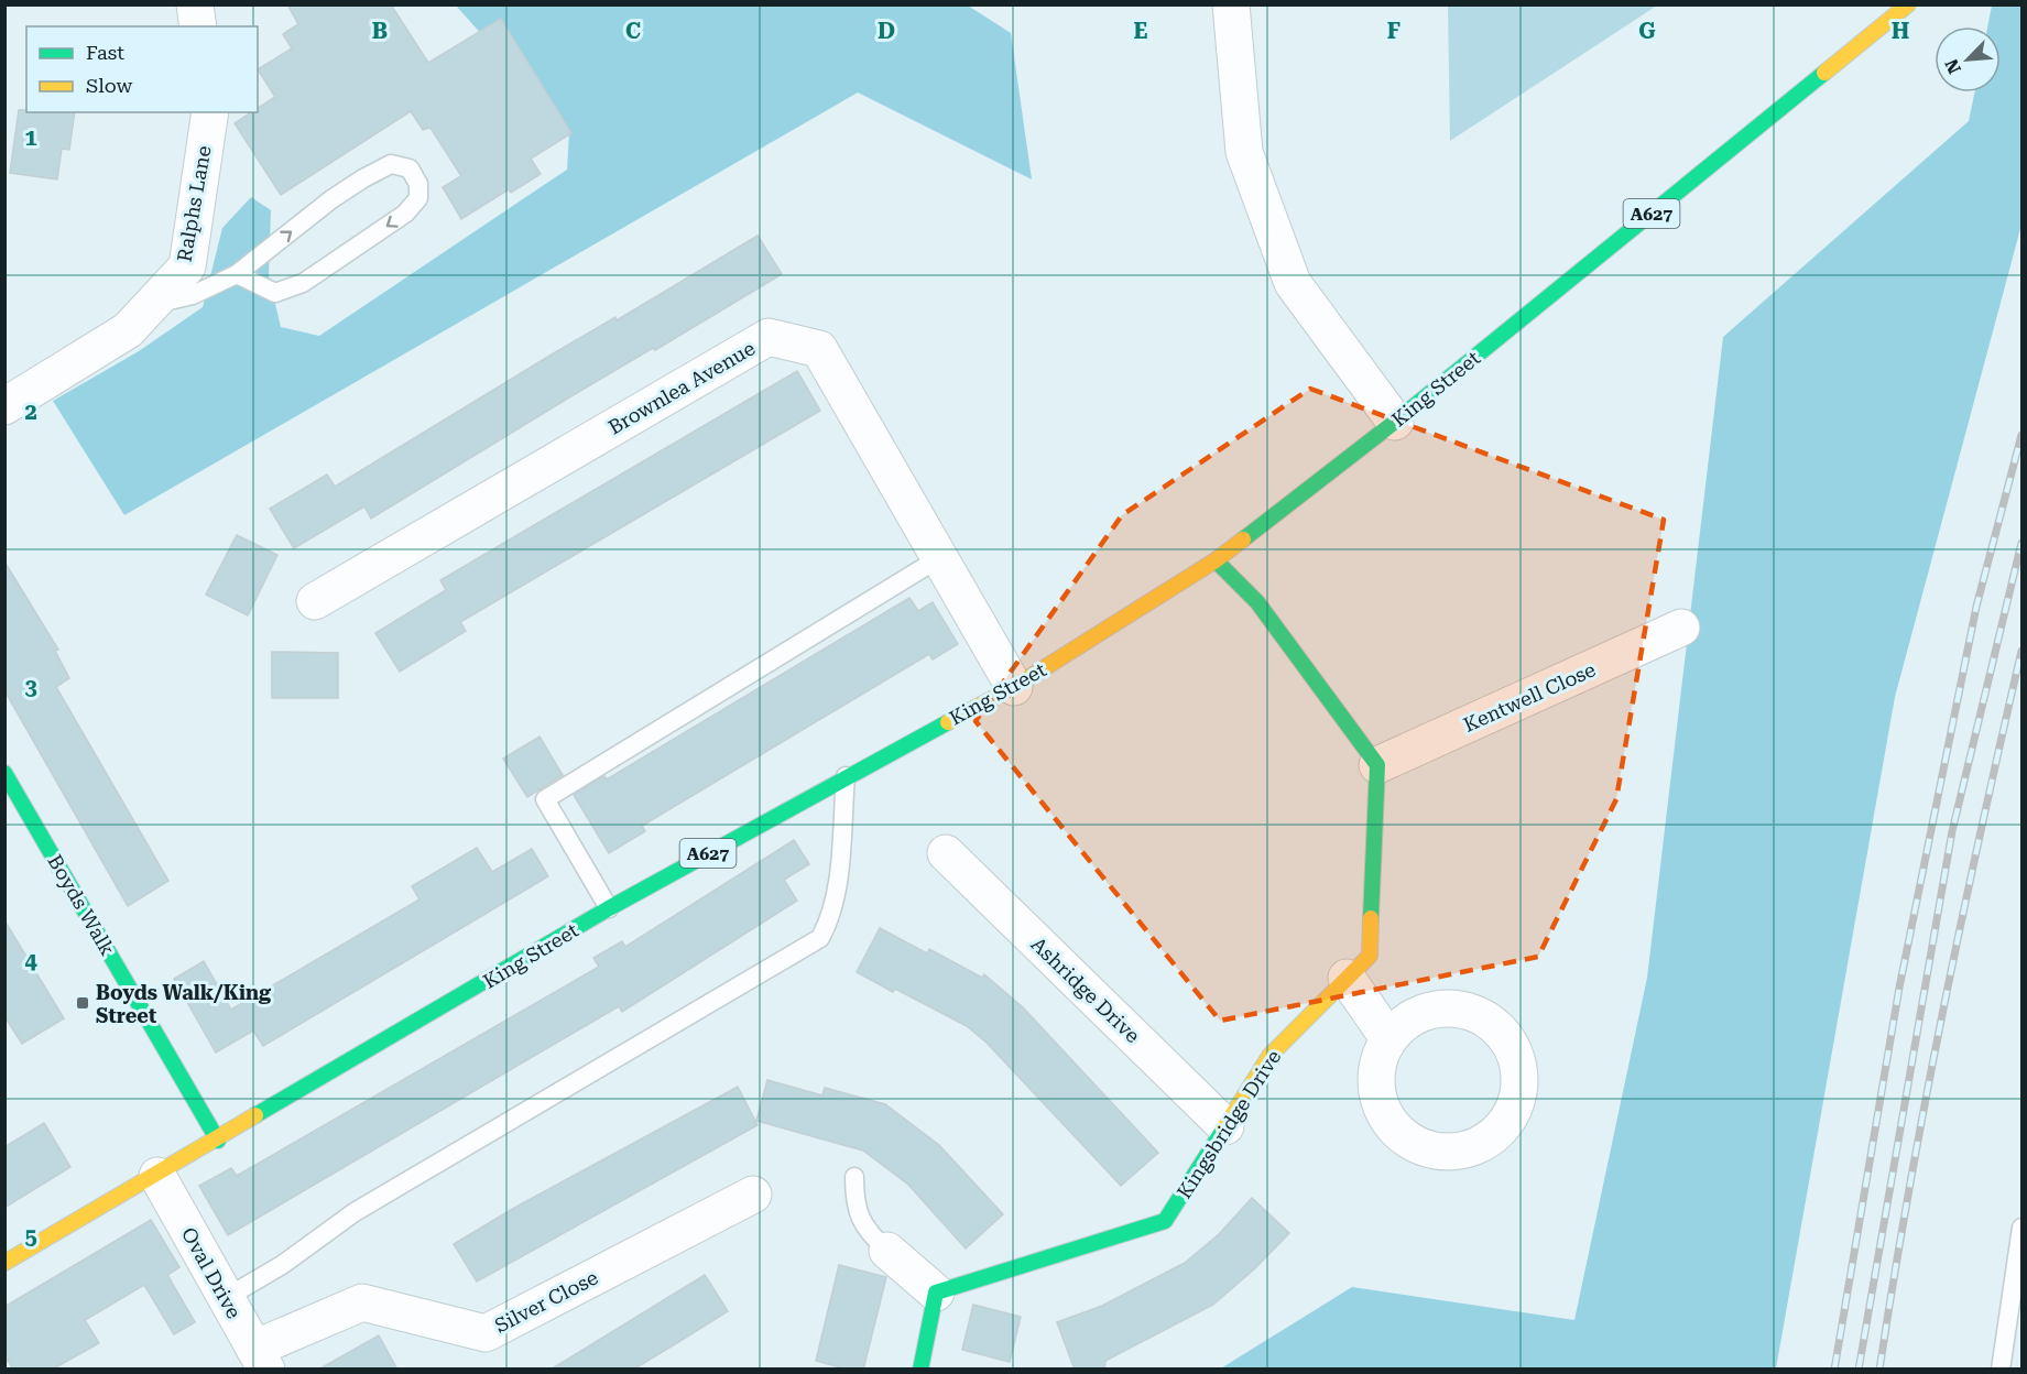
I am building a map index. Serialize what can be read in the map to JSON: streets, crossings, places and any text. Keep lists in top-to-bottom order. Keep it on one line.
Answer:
{"streets":{"main road":["A627","King Street","Boyds Walk","Kingsbridge Drive"],"street":["Ralphs Lane","Brownlea Avenue","Kentwell Close","Ashridge Drive","Oval Drive","Silver Close"]},"crossings":[["Brownlea Avenue","King Street"],["King Street","Boyds Walk"],["King Street","Oval Drive"],["Kentwell Close","Kingsbridge Drive"],["Ashridge Drive","Kingsbridge Drive"],["Oval Drive","Silver Close"]],"places":{"transit":["Boyds Walk/King Street"]},"legend":["Fast","Slow"],"north":"bottom left","grid":{"columns":["B","C","D","E","F","G","H"],"rows":["1","2","3","4","5"]}}
